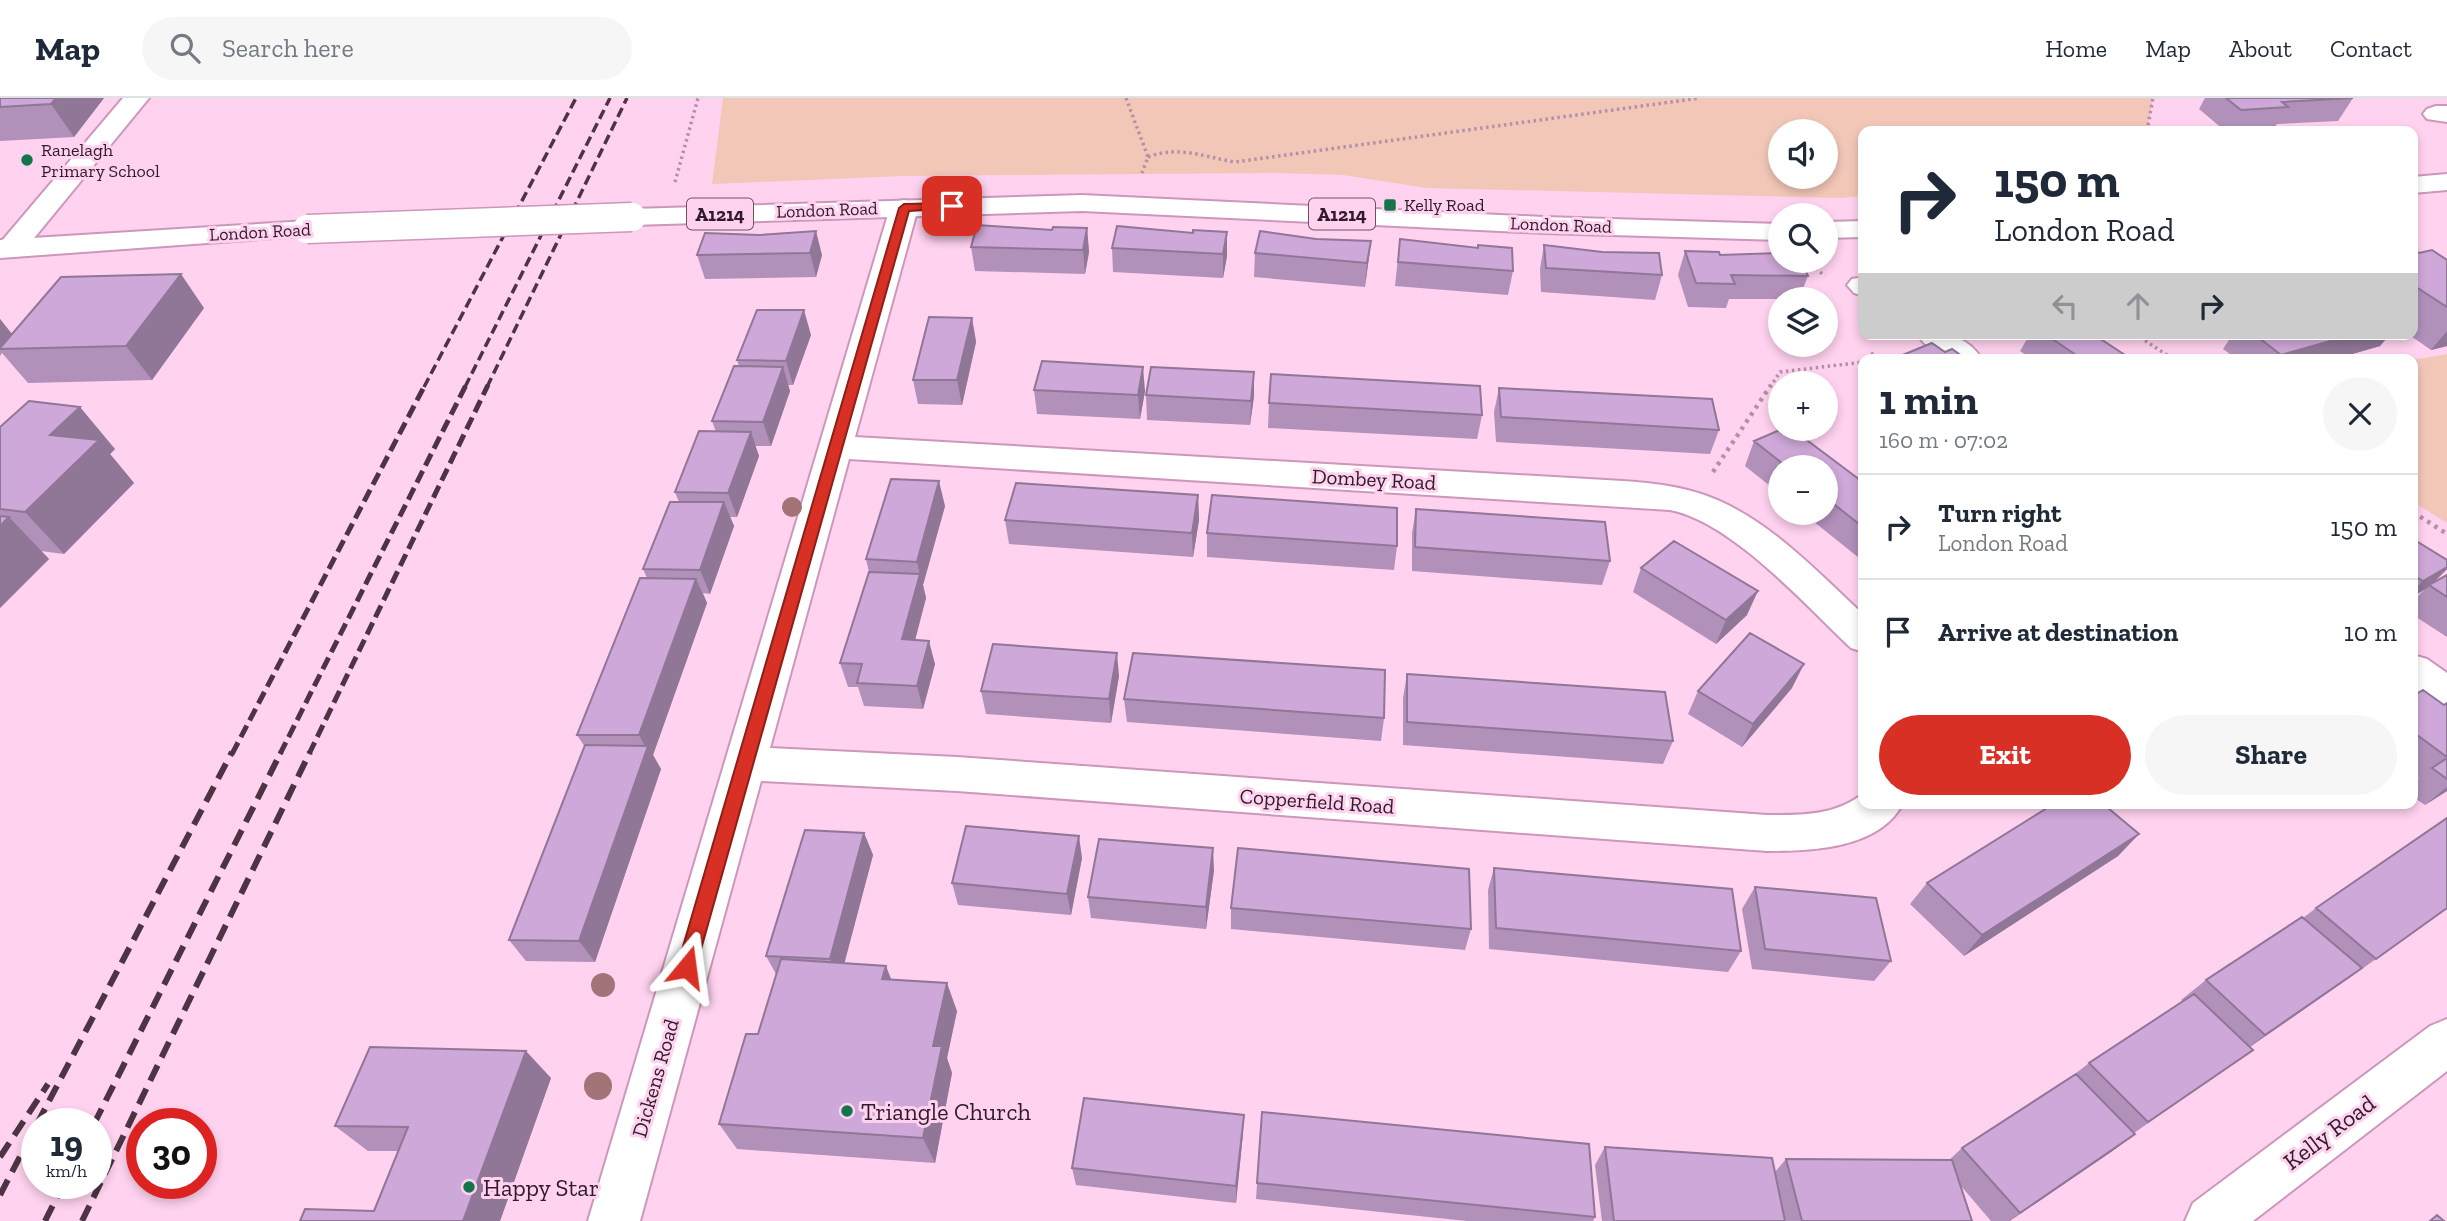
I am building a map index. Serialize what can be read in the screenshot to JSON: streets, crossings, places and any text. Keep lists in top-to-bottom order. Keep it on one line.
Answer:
{"streets":{"street":["London Road","A1214","Dombey Road","Copperfield Road","Dickens Road","Kelly Road"]},"crossings":[["London Road","Dickens Road"],["Dombey Road","Dickens Road"],["Copperfield Road","Dickens Road"]],"places":{"other":["Ranelagh Primary School","Triangle Church","Happy Star"],"transit":["Kelly Road"]},"page":{"header":"Map","search":"Search here","nav":["Home","Map","About","Contact"],"map_buttons":["+","−"],"turn":["150 m","London Road"],"heading":["1 min","160 m · 07:02"],"list":[{"name":"Turn right","note":"London Road","value":"150 m"},{"name":"Arrive at destination","value":"10 m"}],"buttons":["Exit","Share"],"speed":"19 km/h","limit":"30"}}
